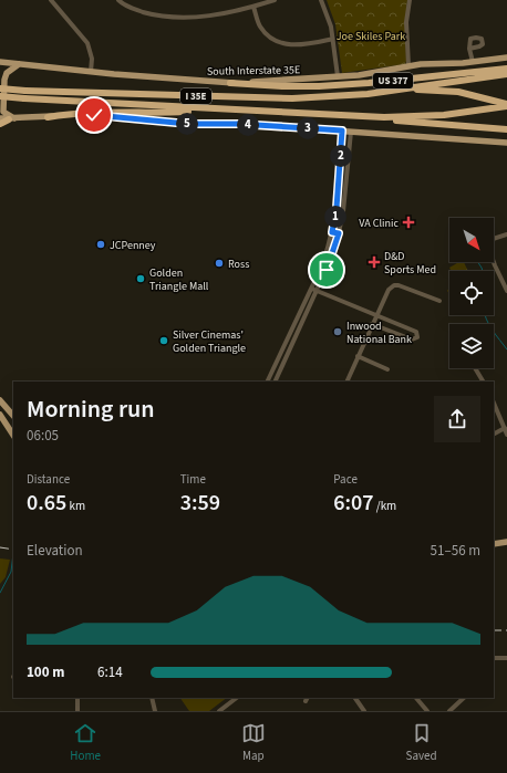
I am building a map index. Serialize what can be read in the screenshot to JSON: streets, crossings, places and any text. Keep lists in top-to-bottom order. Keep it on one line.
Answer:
{"streets":{"highway":["US 377","I 35E"],"main road":["South Interstate 35E"]},"crossings":[["South Interstate 35E","US 377"]],"parks":["Joe Skiles Park"],"places":{"health":["VA Clinic","D&D Sports Med"],"other":["JCPenney","Ross","Golden Triangle Mall","Inwood National Bank","Silver Cinemas' Golden Triangle"]},"north":"bottom right","page":{"pins":["5","4","3","2","1"],"heading":["Morning run","06:05"],"stats":[["Distance","0.65 km"],["Time","3:59"],["Pace","6:07 /km"]],"chart":["Elevation","51–56 m"],"list":[{"name":"100 m","note":"6:14"}],"tabs":["Home","Map","Saved"]}}
